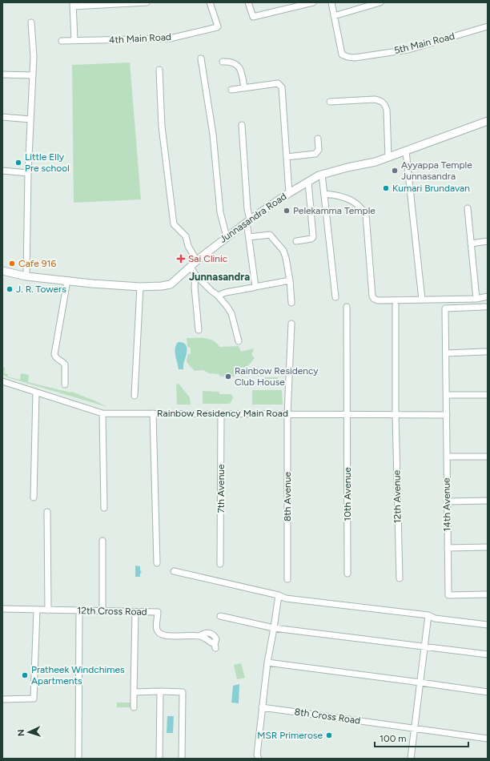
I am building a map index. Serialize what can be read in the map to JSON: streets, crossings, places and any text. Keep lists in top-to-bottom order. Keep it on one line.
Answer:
{"streets":{"street":["4th Main Road","5th Main Road","Junnasandra Road","Rainbow Residency Main Road","7th Avenue","10th Avenue","8th Avenue","12th Avenue","14th Avenue","12th Cross Road","8th Cross Road"]},"crossings":[["Rainbow Residency Main Road","7th Avenue"],["Rainbow Residency Main Road","10th Avenue"],["Rainbow Residency Main Road","8th Avenue"],["Rainbow Residency Main Road","12th Avenue"],["Rainbow Residency Main Road","14th Avenue"]],"districts":["Junnasandra"],"places":{"other":["Little Elly Pre school","Ayyappa Temple Junnasandra","Kumari Brundavan","Pelekamma Temple","Cafe 916","J. R. Towers","Rainbow Residency Club House","Pratheek Windchimes Apartments","MSR Primerose"],"health":["Sai Clinic"]},"scale_bar":"100 m","north":"left"}
